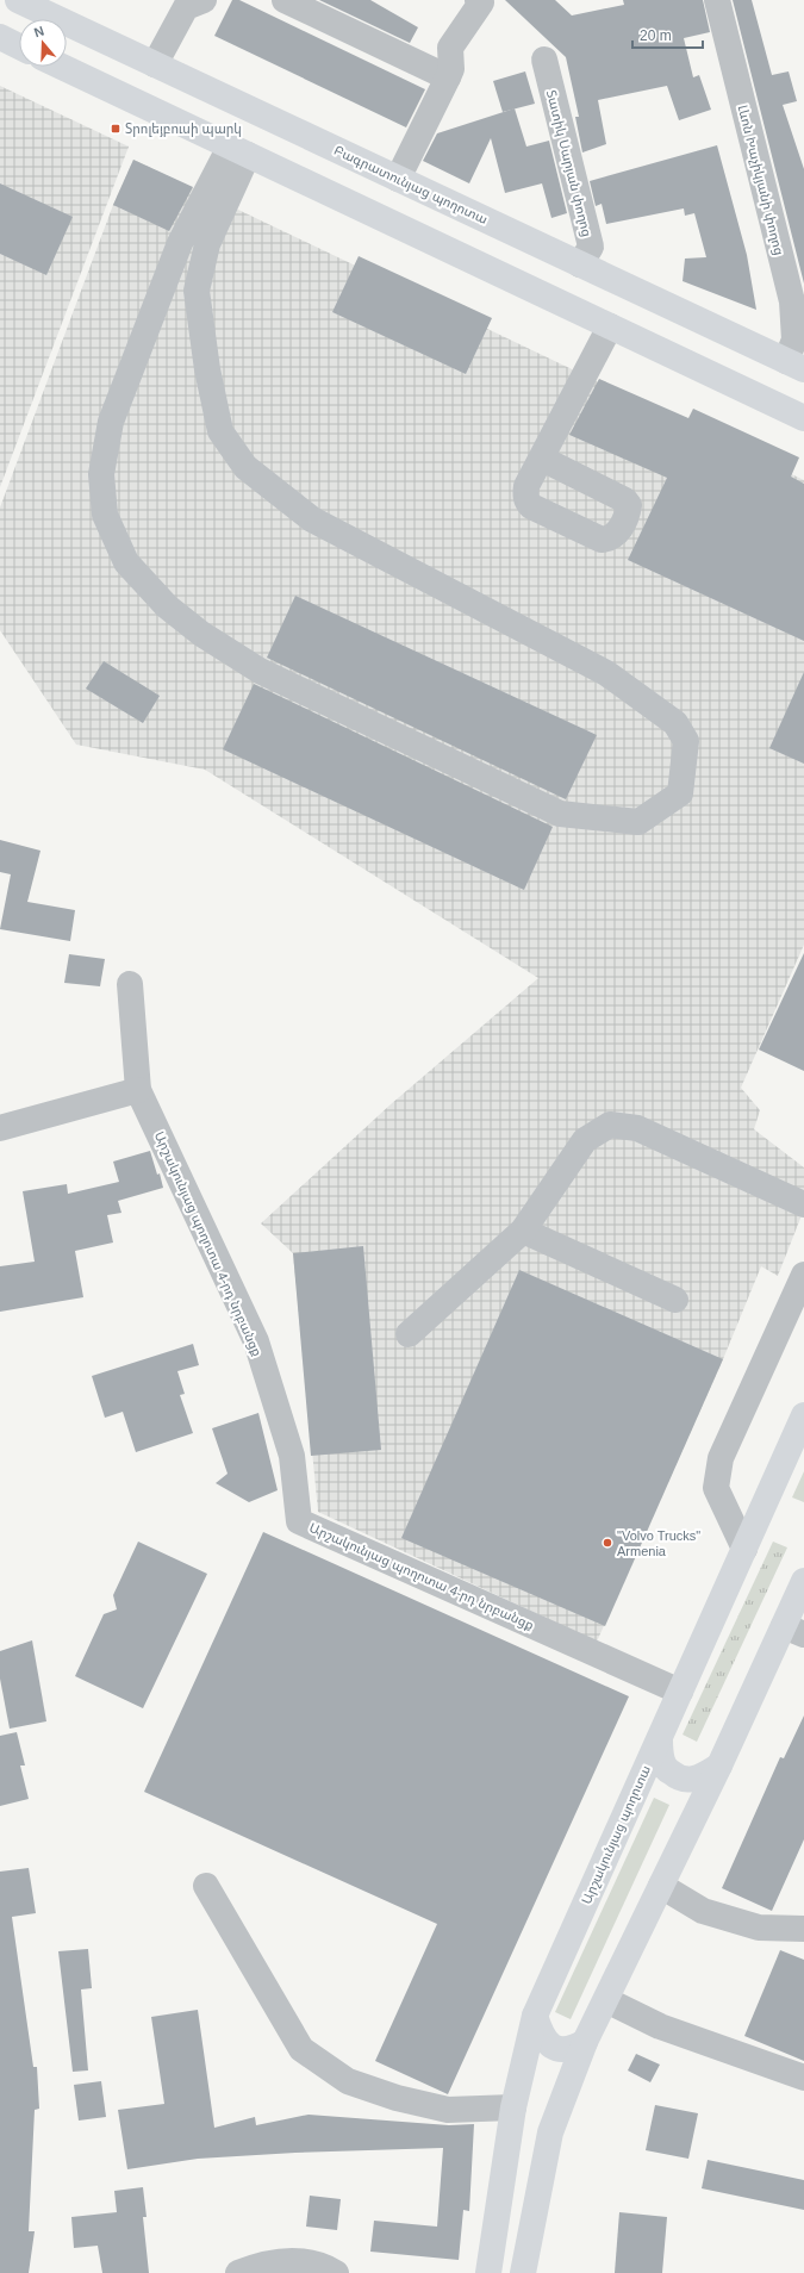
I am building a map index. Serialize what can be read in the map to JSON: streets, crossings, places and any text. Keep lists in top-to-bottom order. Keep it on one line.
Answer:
{"streets":{"main road":["Բագրատունյաց պողոտա","Արշակունյաց պողոտա"],"street":["Տատիկ Սարյան փողոց","Լևոն Խաչիկյանի փողոց","Արշակունյաց պողոտա 4-րդ նրբանցք"]},"crossings":[["Տատիկ Սարյան փողոց","Բագրատունյաց պողոտա"],["Լևոն Խաչիկյանի փողոց","Բագրատունյաց պողոտա"],["Արշակունյաց պողոտա 4-րդ նրբանցք","Արշակունյաց պողոտա"]],"places":{"transit":["Տրոլեյբուսի պարկ"],"other":["\"Volvo Trucks\" Armenia"]},"scale_bar":"20 m","north":"top"}
